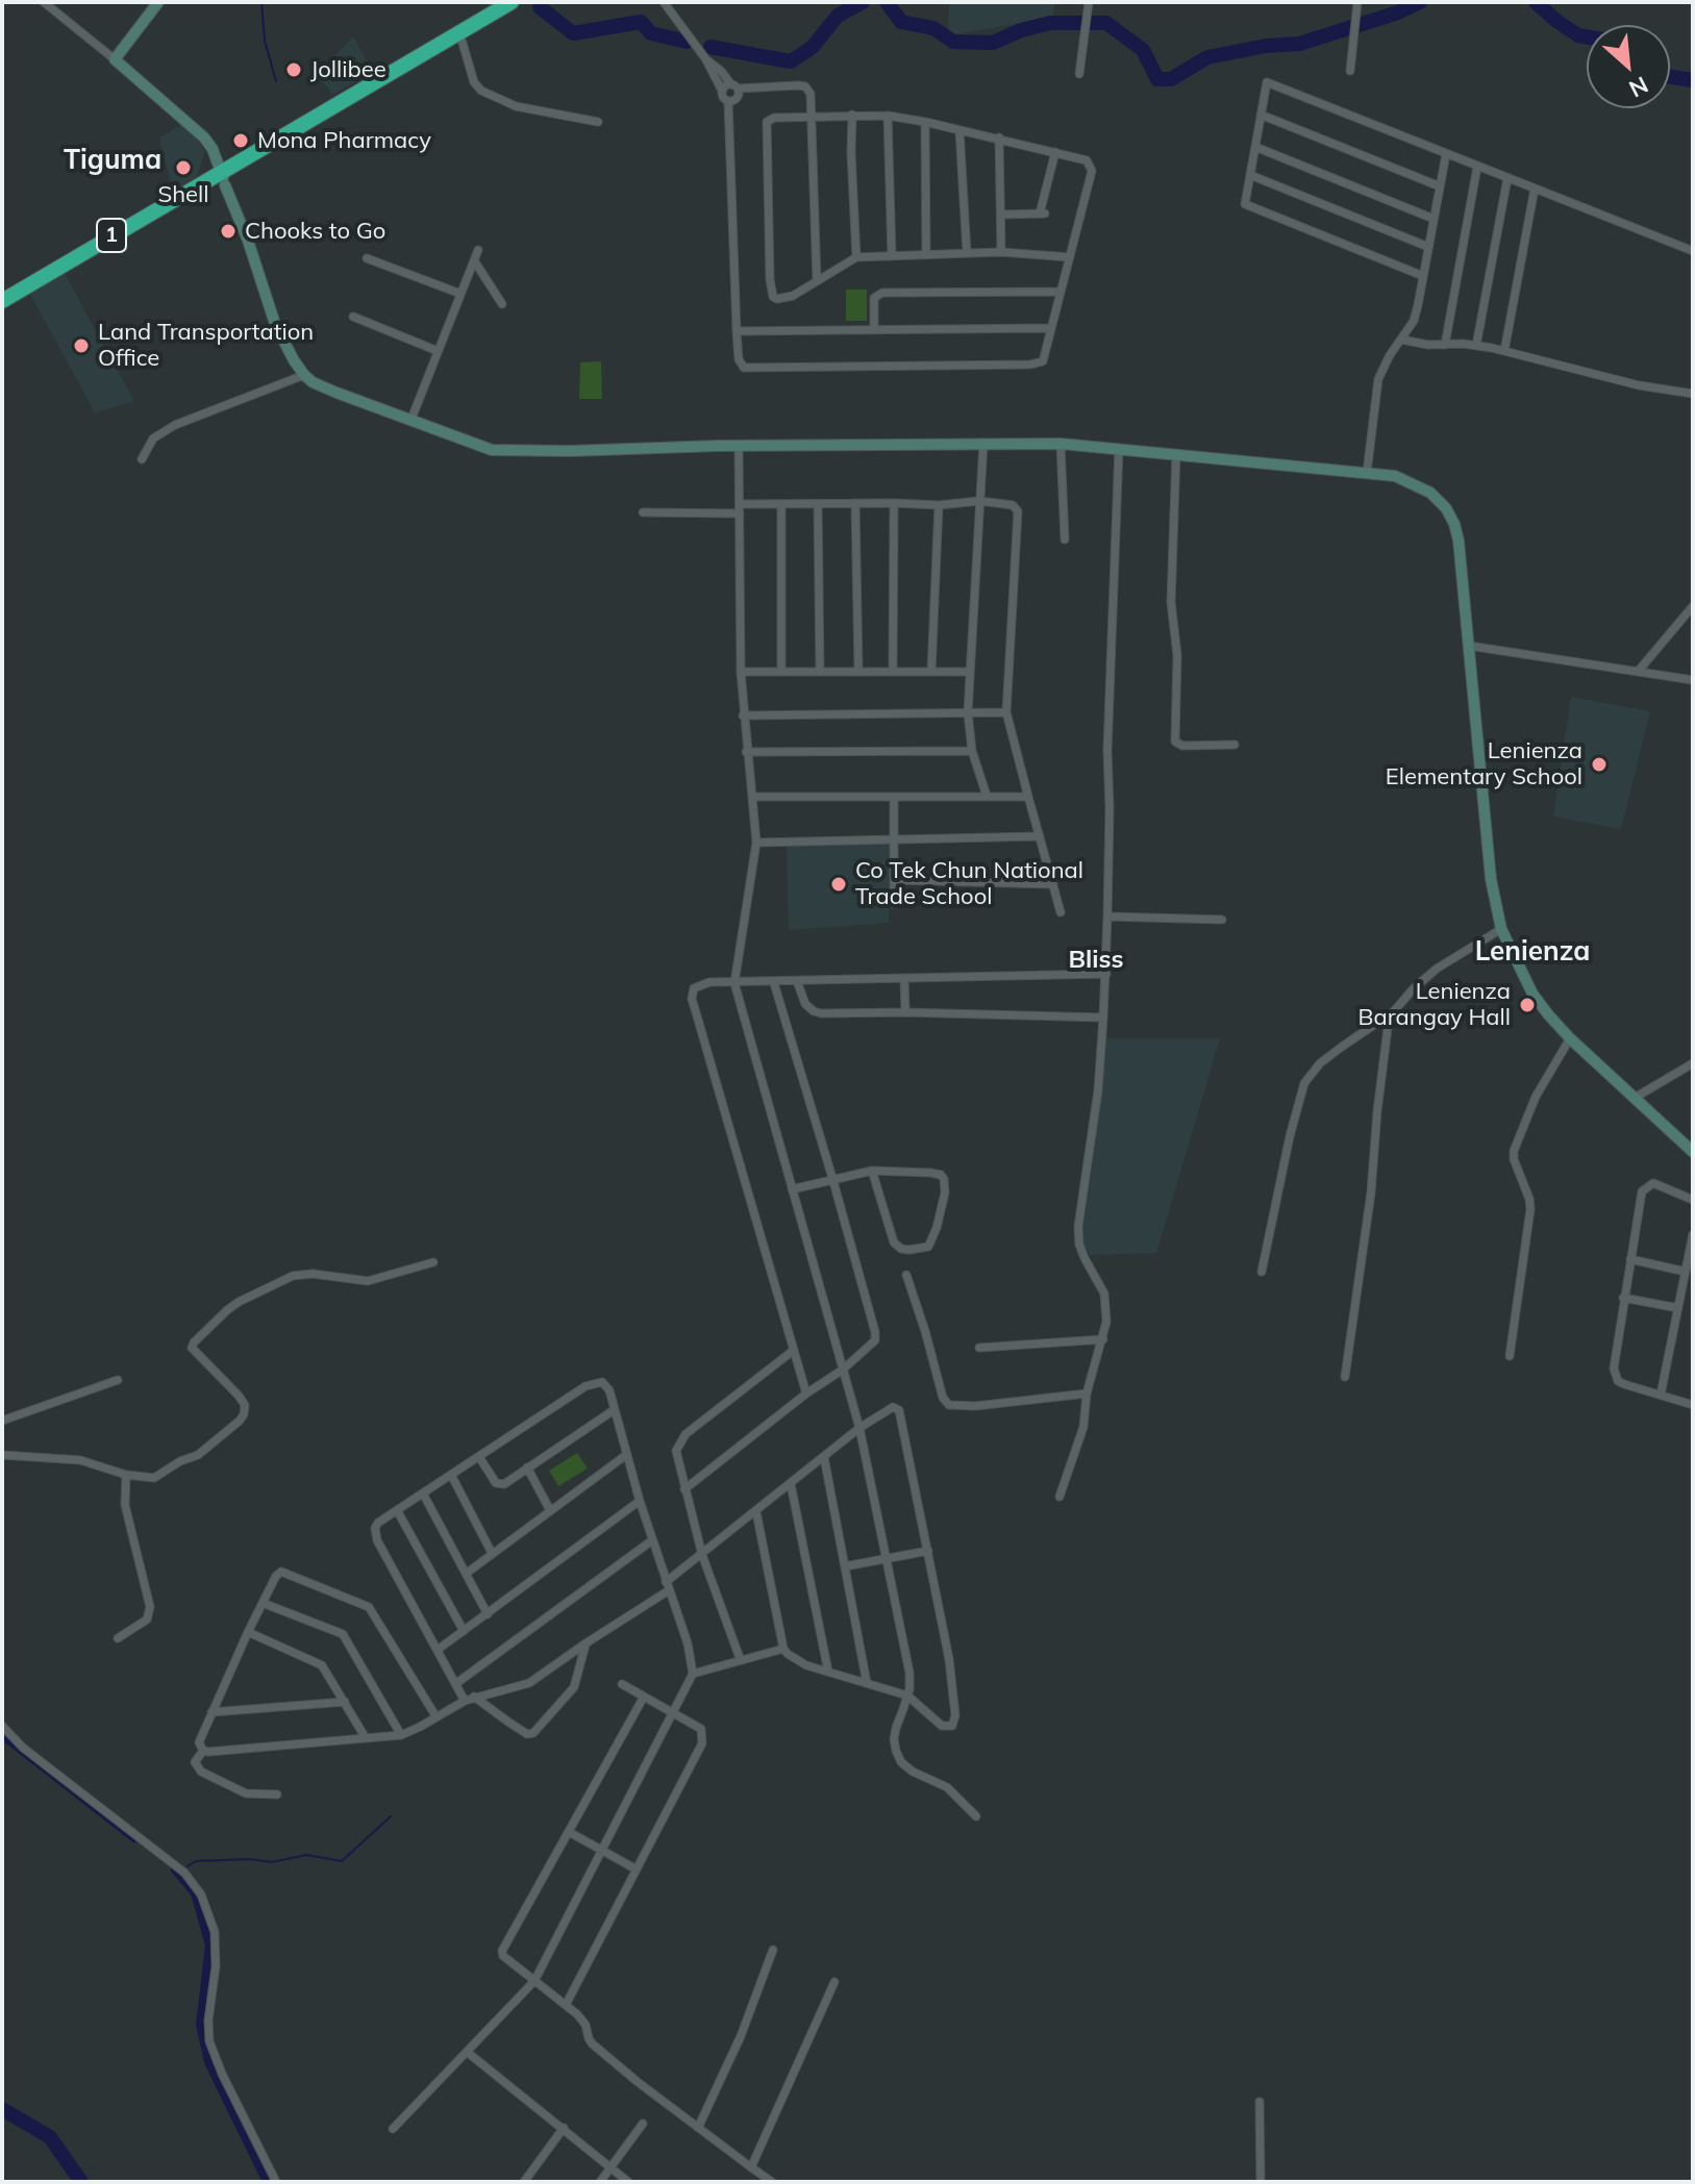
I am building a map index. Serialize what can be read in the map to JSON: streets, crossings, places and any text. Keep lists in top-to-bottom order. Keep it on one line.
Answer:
{"streets":{"highway":["1"]},"districts":["Tiguma","Lenienza","Bliss"],"places":["Jollibee","Mona Pharmacy","Shell","Chooks to Go","Land Transportation Office","Lenienza Elementary School","Co Tek Chun National Trade School","Lenienza Barangay Hall"],"north":"bottom right"}
